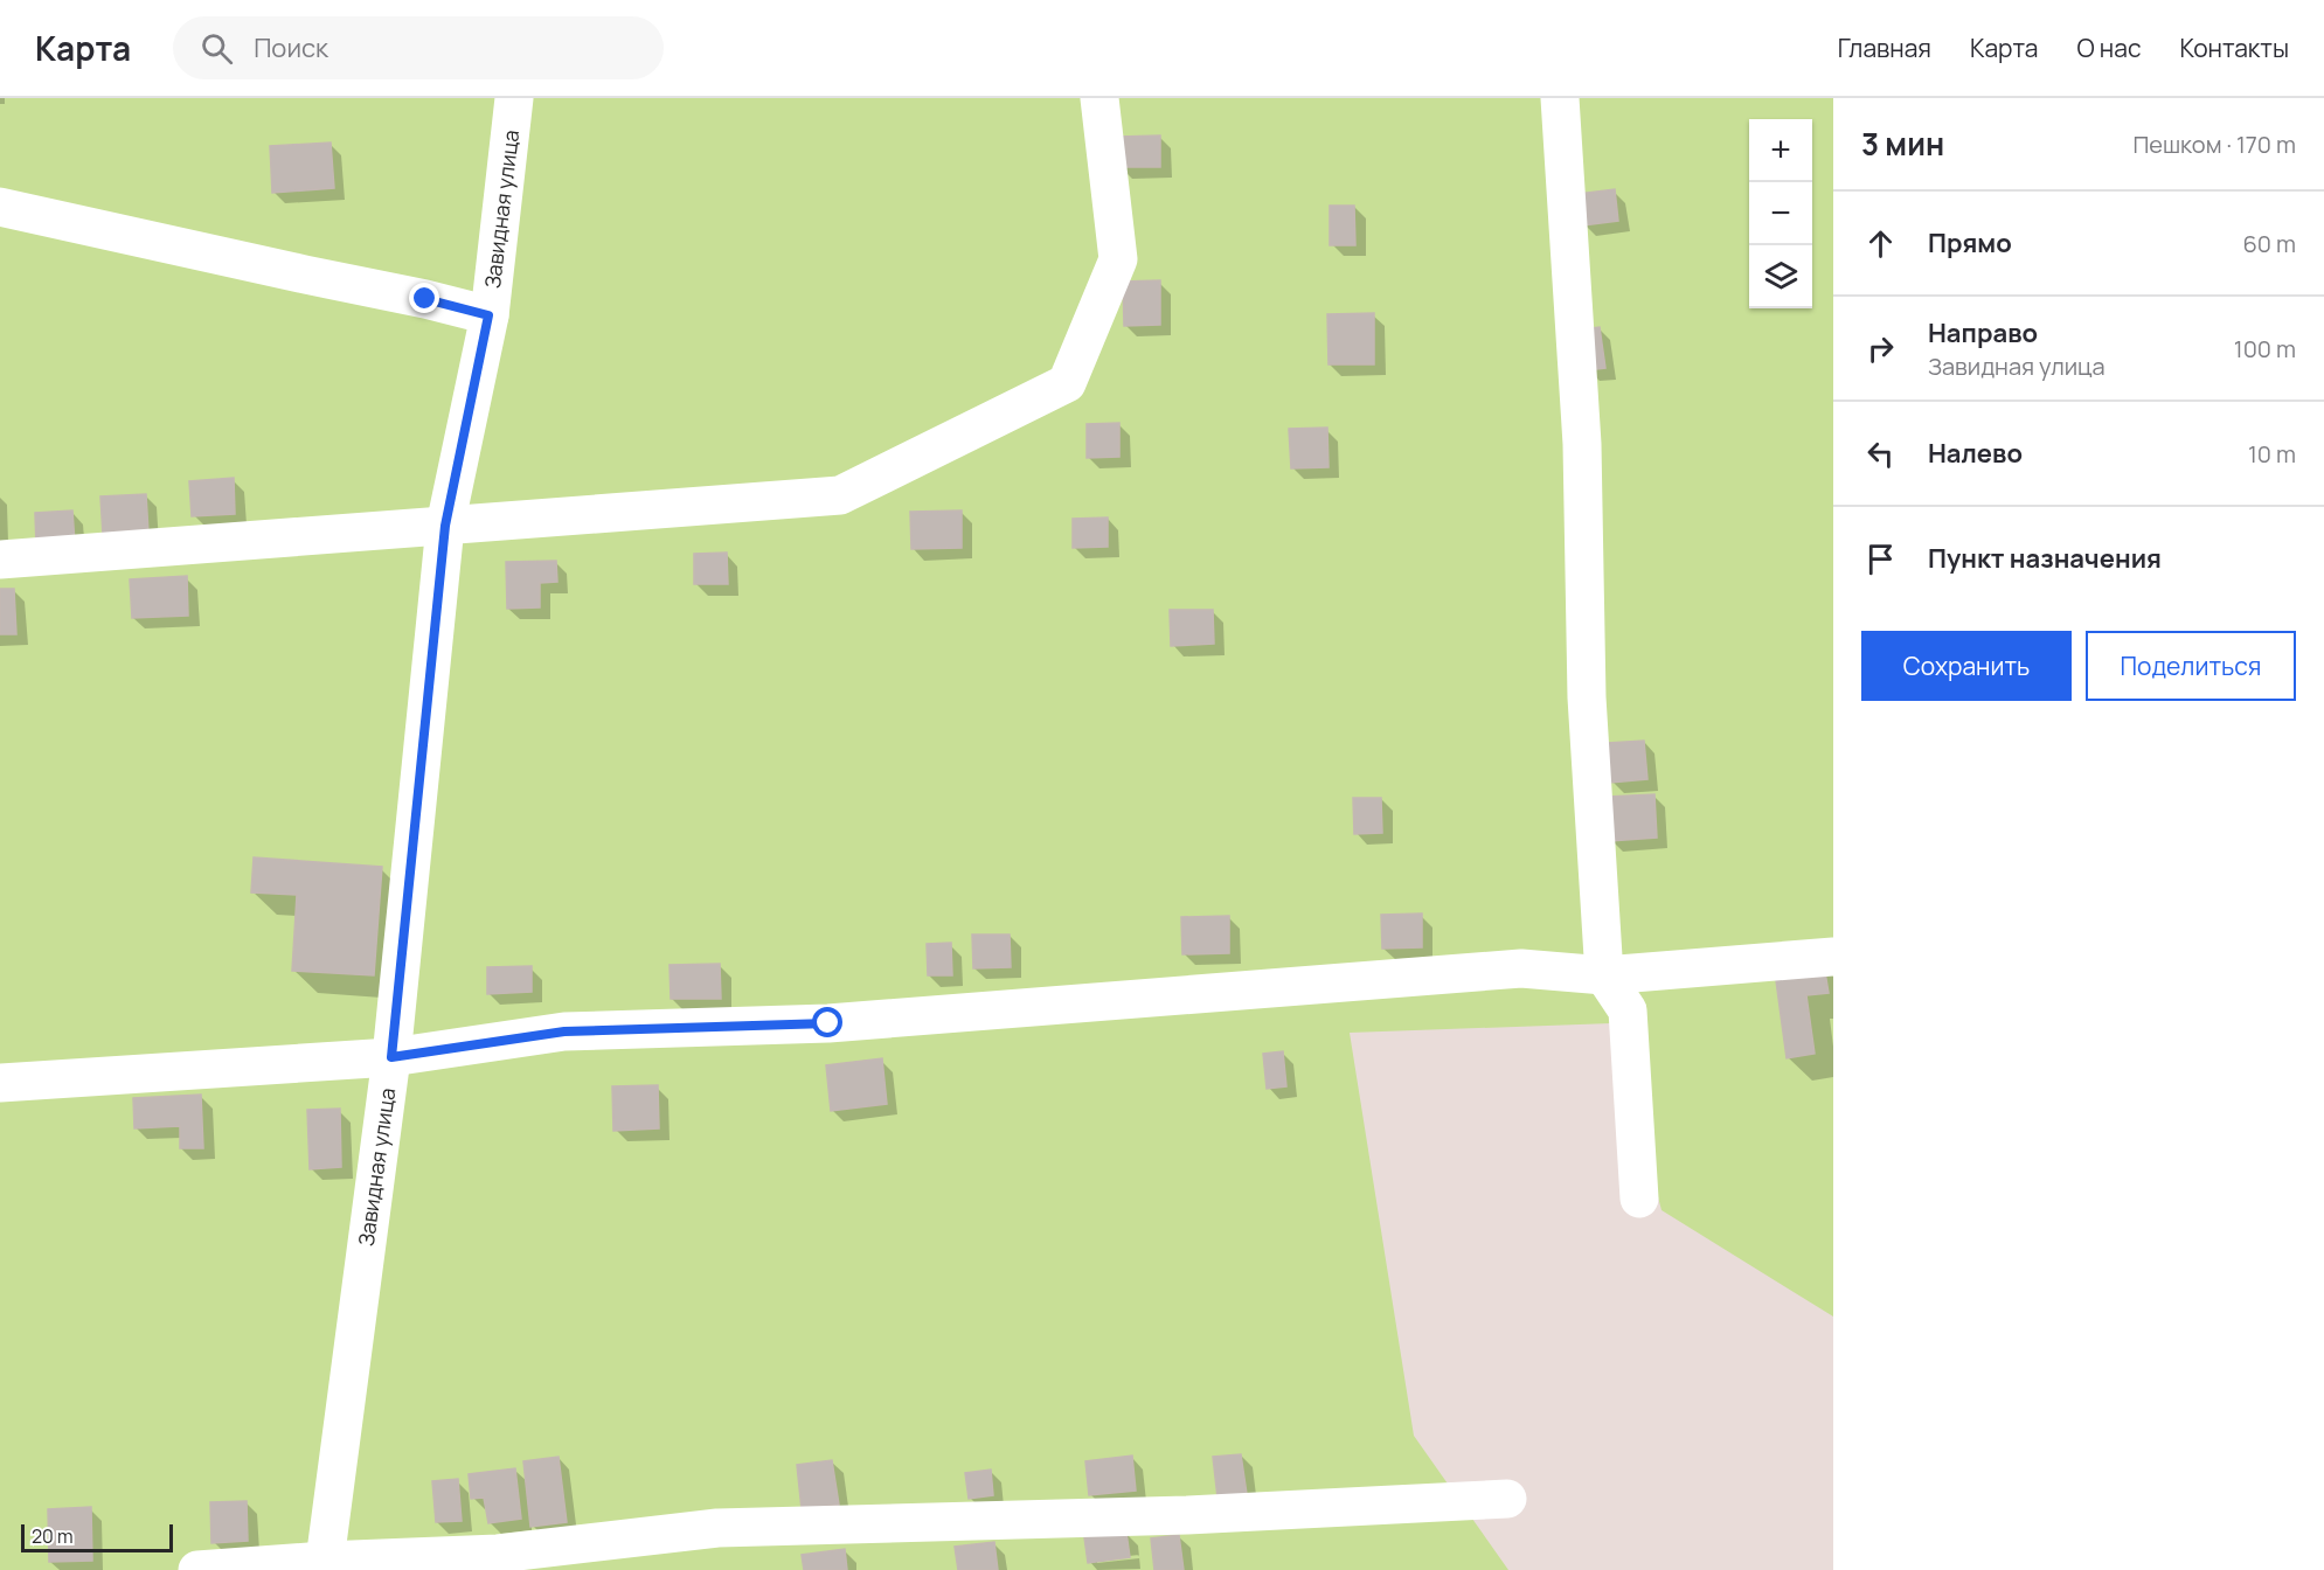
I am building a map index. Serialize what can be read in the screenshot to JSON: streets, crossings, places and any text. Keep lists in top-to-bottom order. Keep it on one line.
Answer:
{"streets":{"lane":["Завидная улица"]},"scale_bar":"20 m","page":{"header":"Карта","search":"Поиск","nav":["Главная","Карта","О нас","Контакты"],"heading":["3 мин","Пешком · 170 m"],"map_buttons":["+","−"],"list":[["Прямо","60 m"],["Направо","Завидная улица","100 m"],["Налево","10 m"],"Пункт назначения"],"buttons":["Сохранить","Поделиться"],"scale":"20 m"}}
